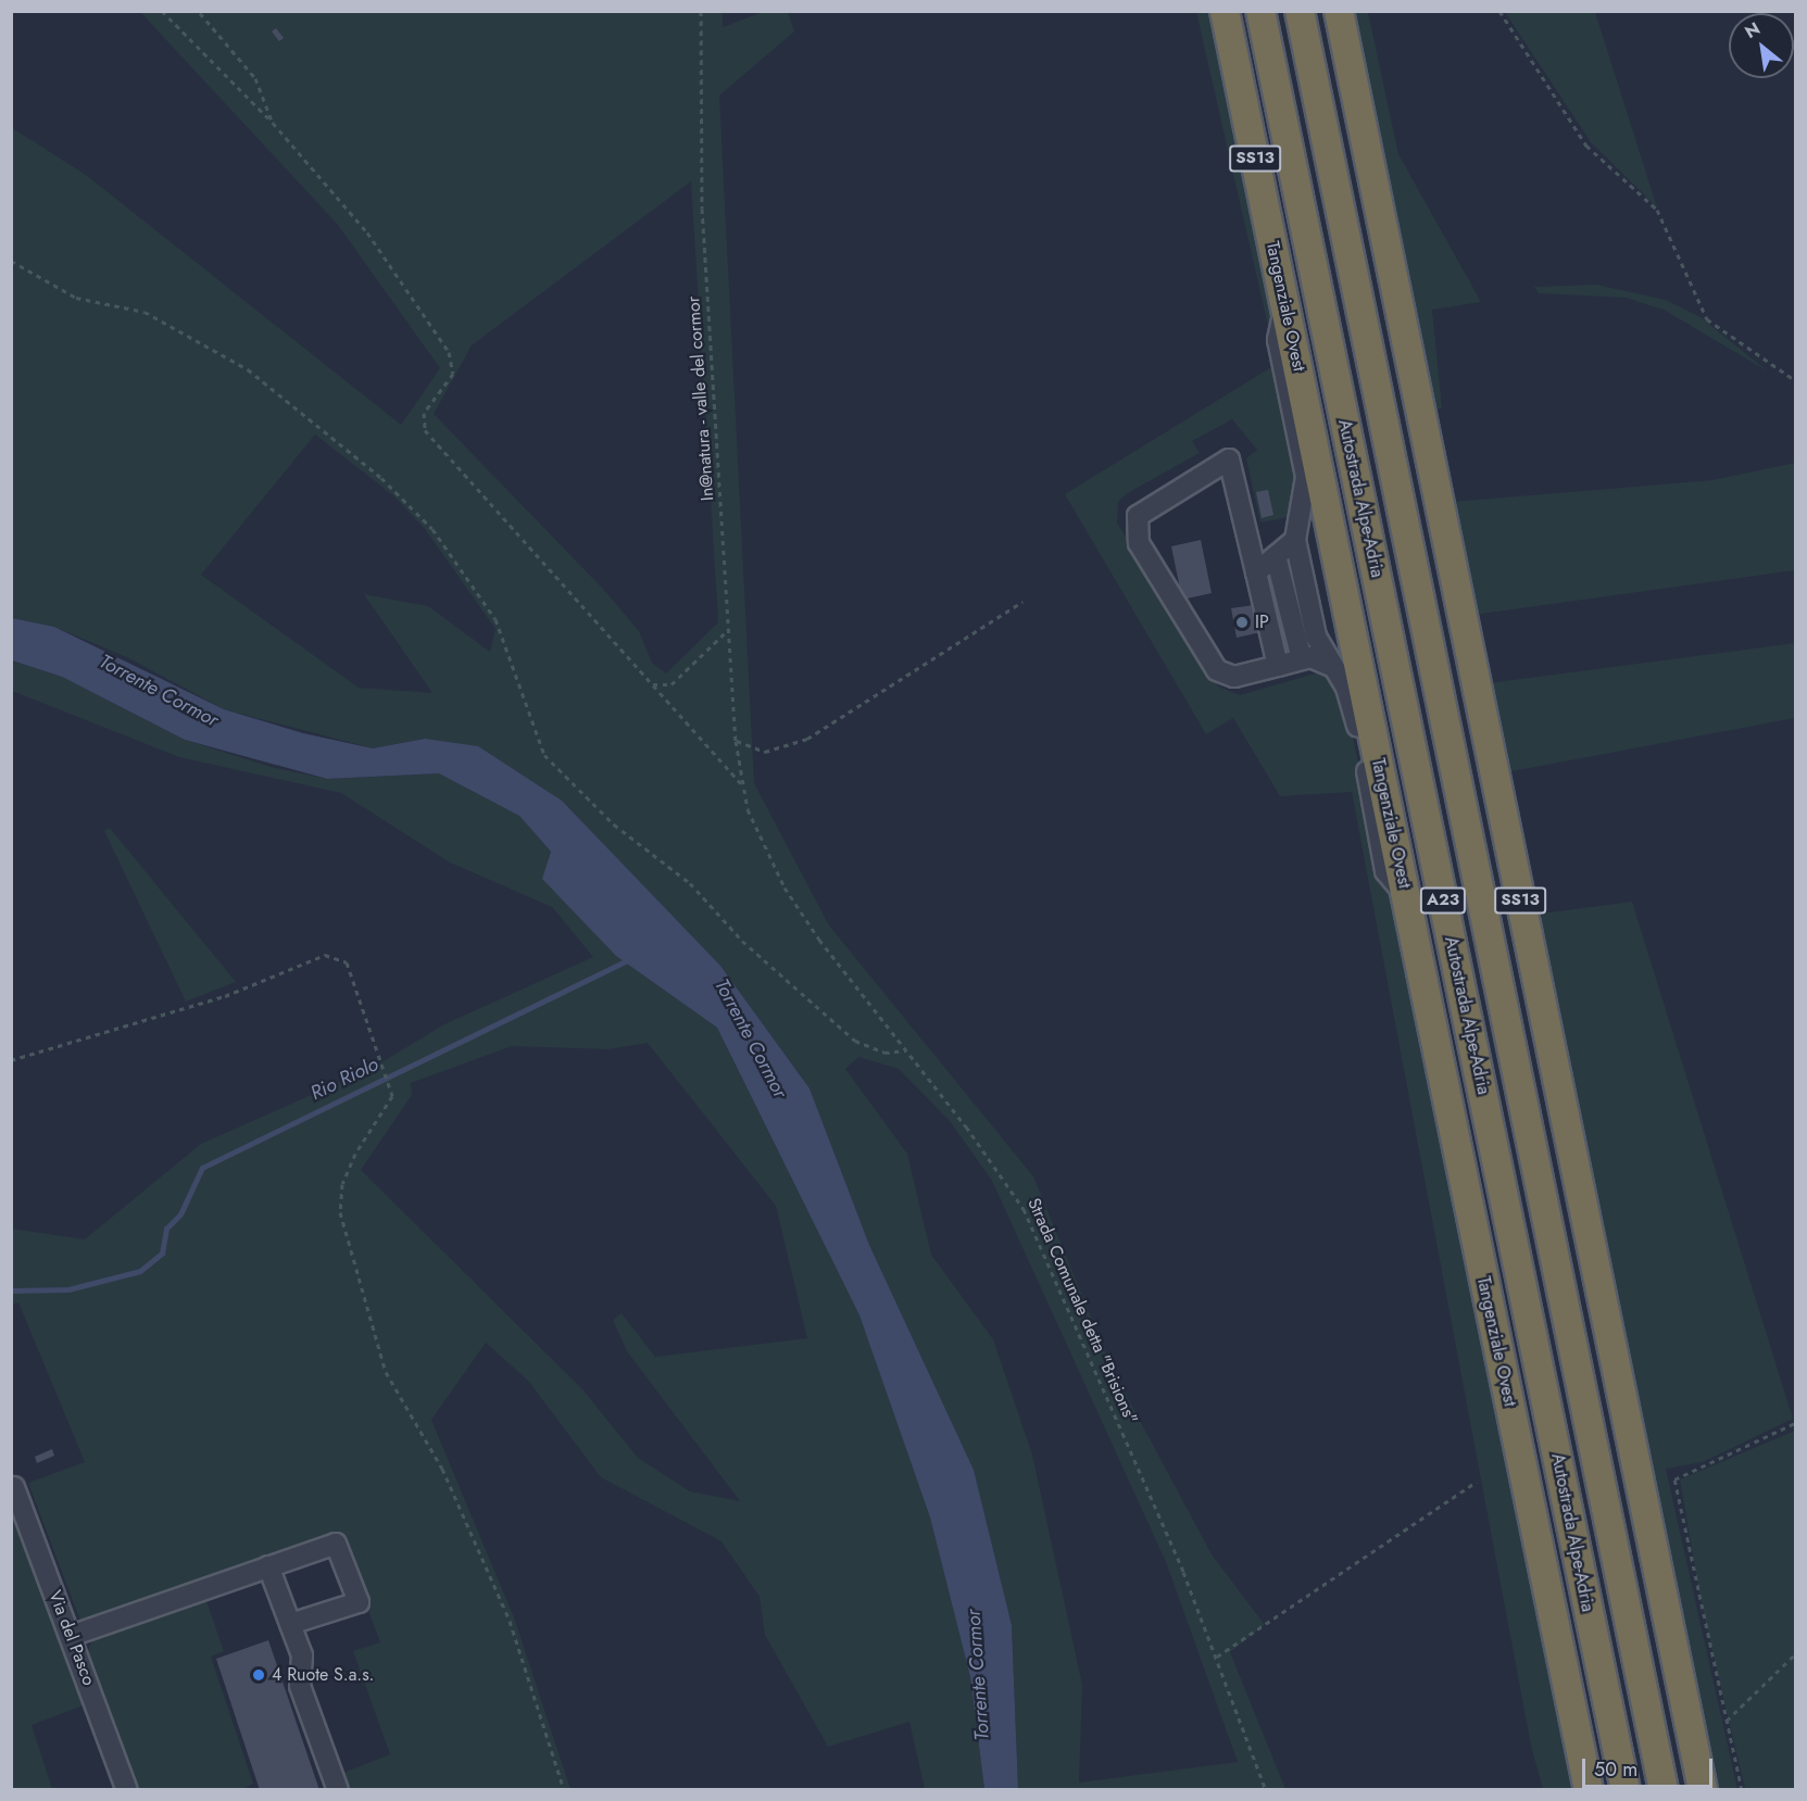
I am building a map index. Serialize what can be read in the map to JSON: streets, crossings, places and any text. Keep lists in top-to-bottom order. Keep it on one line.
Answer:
{"streets":{"highway":["SS13","Tangenziale Ovest","Autostrada Alpe-Adria","A23"],"street":["Via del Pasco"],"path":["In@natura - valle del cormor","Strada Comunale detta \"Brisions\""]},"crossings":[["In@natura - valle del cormor","Strada Comunale detta \"Brisions\""]],"water":["Torrente Cormor","Rio Riolo"],"places":["IP","4 Ruote S.a.s."],"scale_bar":"50 m","north":"top left"}
